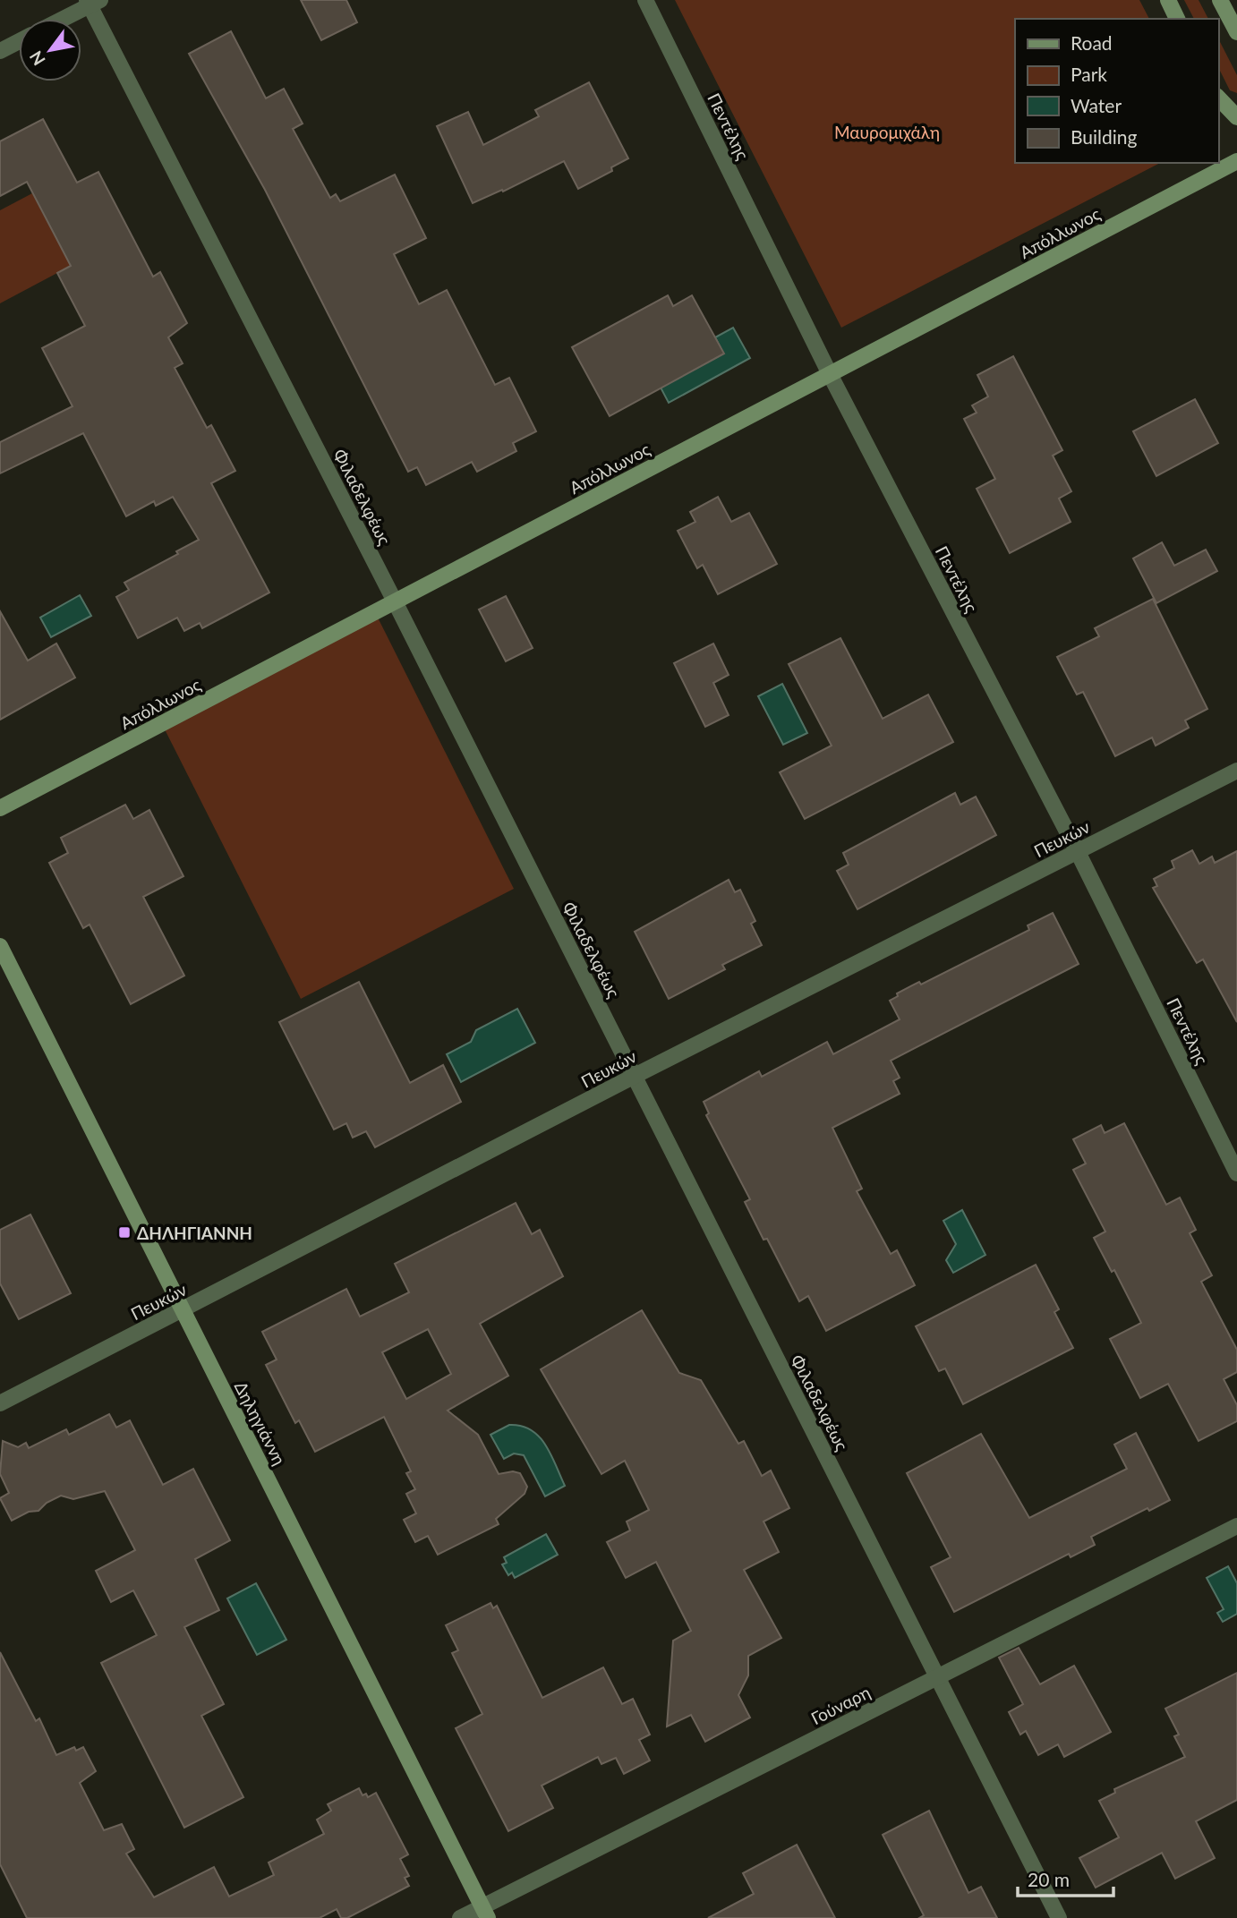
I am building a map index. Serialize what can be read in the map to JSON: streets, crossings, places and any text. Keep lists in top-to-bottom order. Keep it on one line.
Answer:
{"streets":{"street":["Πεντέλης","Απόλλωνος","Φιλαδελφέως","Πευκών","Δηληγιάννη","Γούναρη"]},"crossings":[["Πεντέλης","Απόλλωνος"],["Πεντέλης","Πευκών"],["Απόλλωνος","Φιλαδελφέως"],["Φιλαδελφέως","Πευκών"],["Φιλαδελφέως","Γούναρη"],["Πευκών","Δηληγιάννη"],["Δηληγιάννη","Γούναρη"]],"parks":["Μαυρομιχάλη"],"places":{"transit":["ΔΗΛΗΓΙΑΝΝΗ"]},"legend":["Road","Park","Water","Building"],"scale_bar":"20 m","north":"bottom left"}
